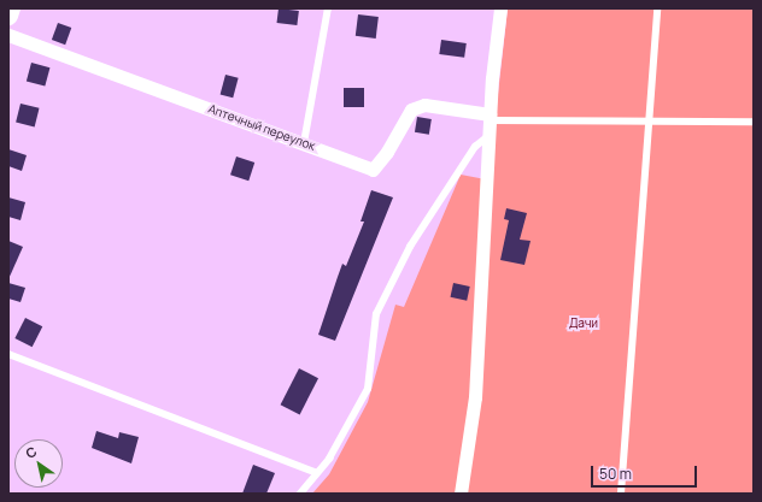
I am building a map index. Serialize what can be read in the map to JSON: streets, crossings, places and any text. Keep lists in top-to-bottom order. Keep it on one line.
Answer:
{"streets":{"street":["Аптечный переулок"]},"parks":["Дачи"],"scale_bar":"50 m","north":"top left"}
